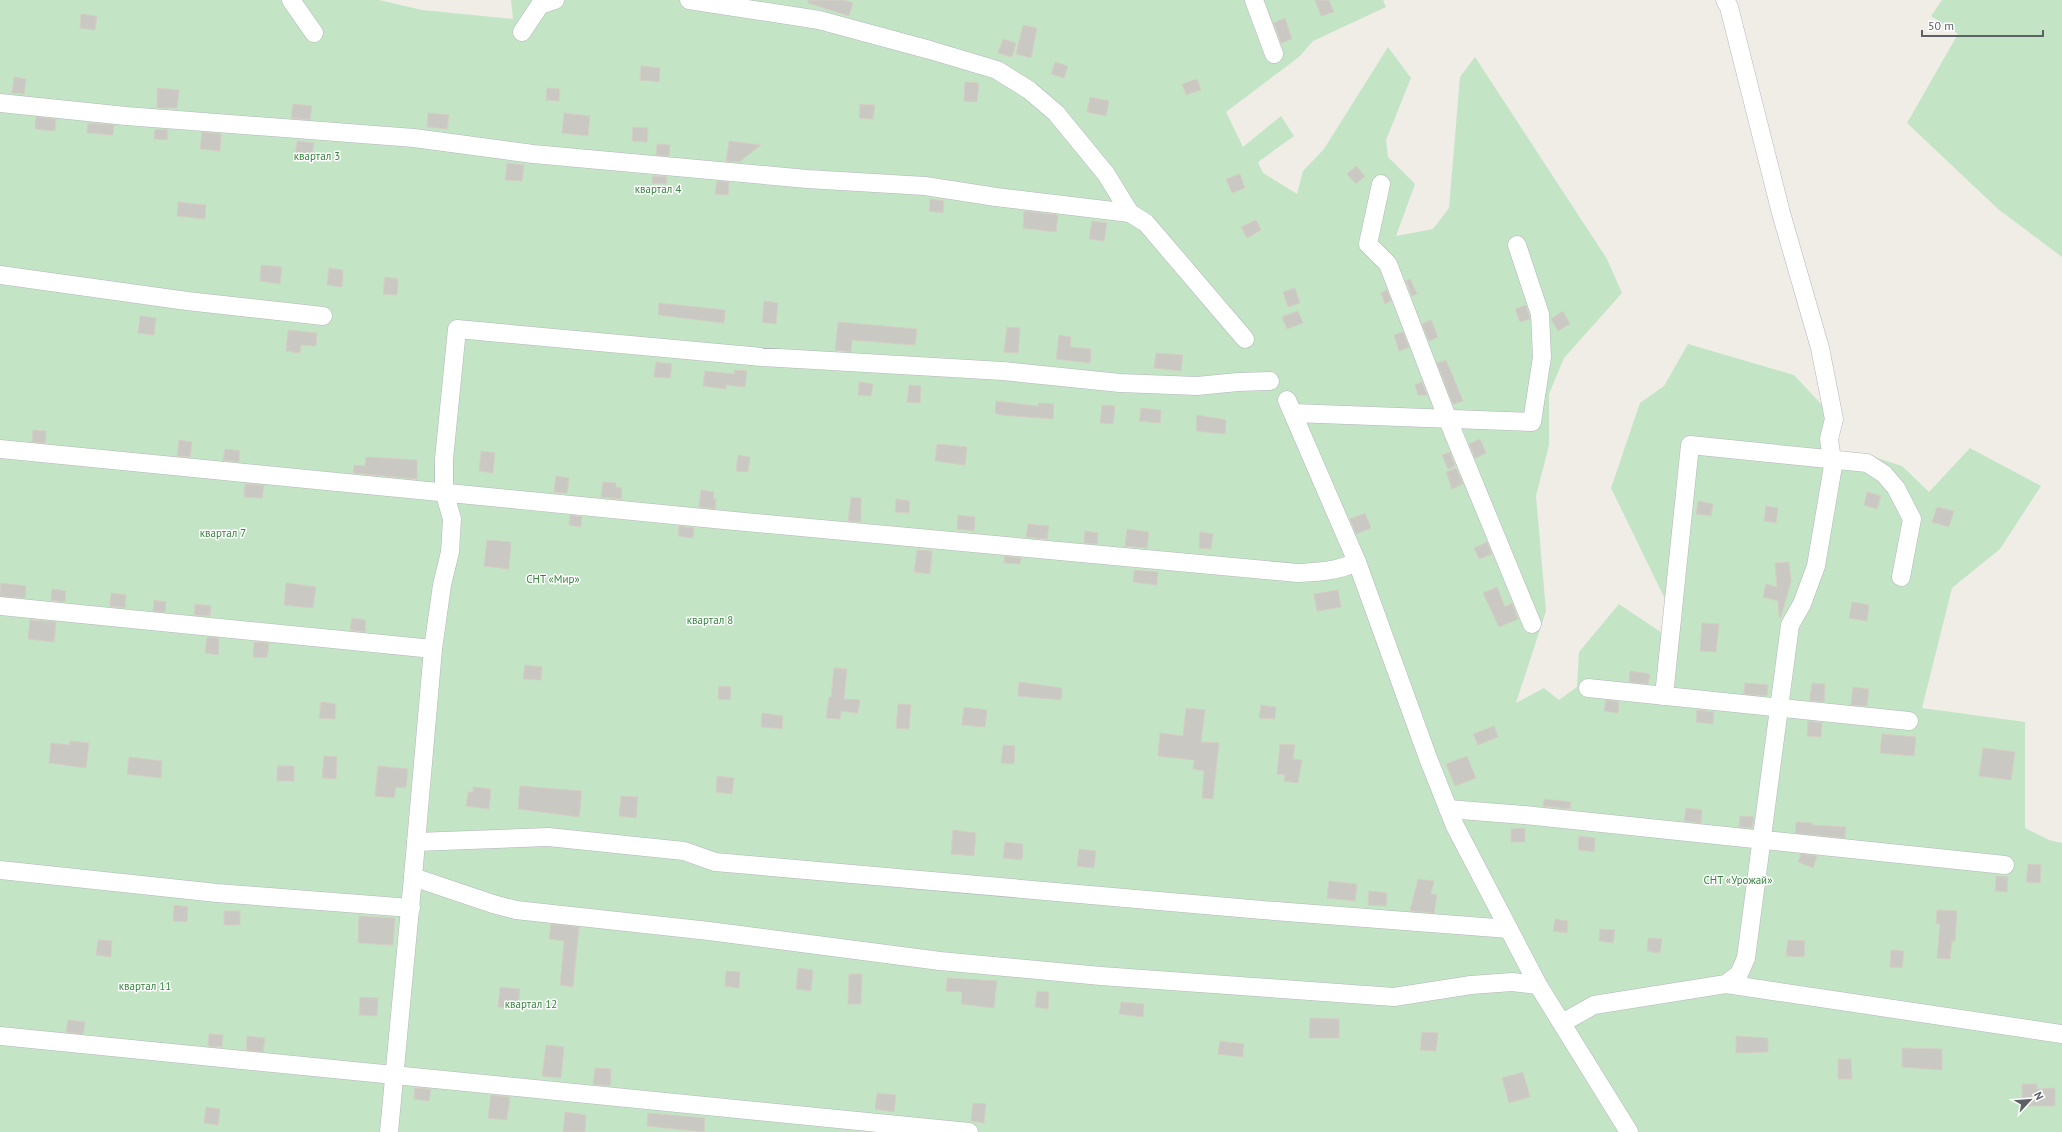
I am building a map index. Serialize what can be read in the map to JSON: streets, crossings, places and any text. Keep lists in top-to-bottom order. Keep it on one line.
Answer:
{"parks":["квартал 3","квартал 4","квартал 7","СНТ «Мир»","квартал 8","СНТ «Урожай»","квартал 11","квартал 12"],"scale_bar":"50 m","north":"top right"}
